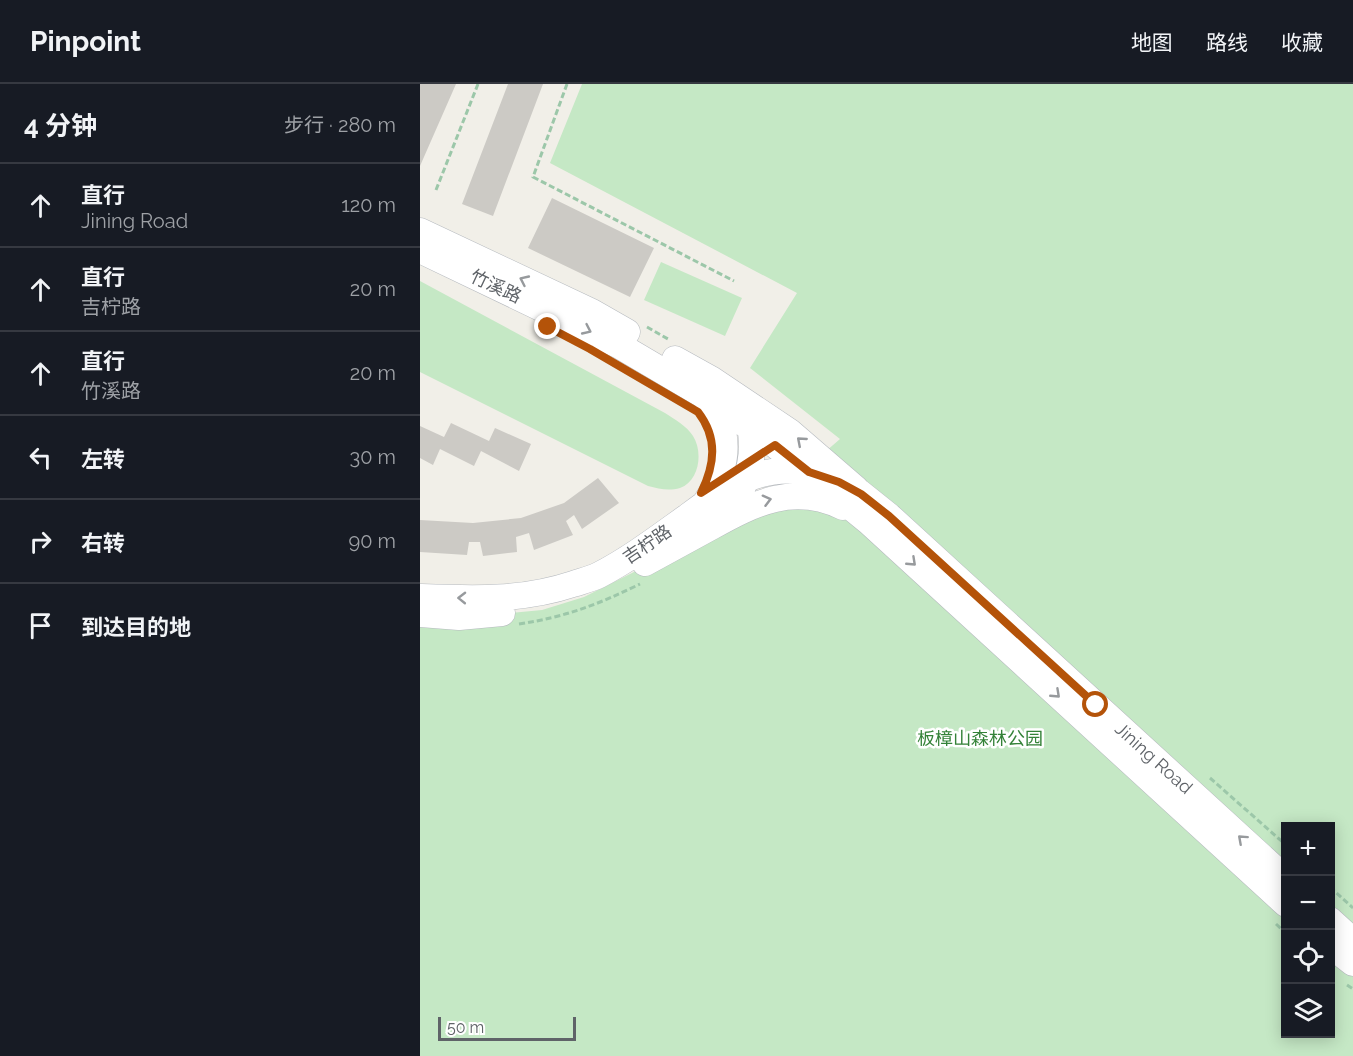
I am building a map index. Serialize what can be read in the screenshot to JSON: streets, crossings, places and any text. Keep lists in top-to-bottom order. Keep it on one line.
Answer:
{"streets":{"main road":["竹溪路","吉柠路","Jining Road"]},"crossings":[["竹溪路","吉柠路"],["竹溪路","Jining Road"],["吉柠路","Jining Road"]],"parks":["板樟山森林公园"],"scale_bar":"50 m","page":{"header":"Pinpoint","nav":["地图","路线","收藏"],"heading":["4 分钟","步行 · 280 m"],"list":[["直行","Jining Road","120 m"],["直行","吉柠路","20 m"],["直行","竹溪路","20 m"],["左转","30 m"],["右转","90 m"],"到达目的地"],"map_buttons":["+","−"],"scale":"50 m"}}
